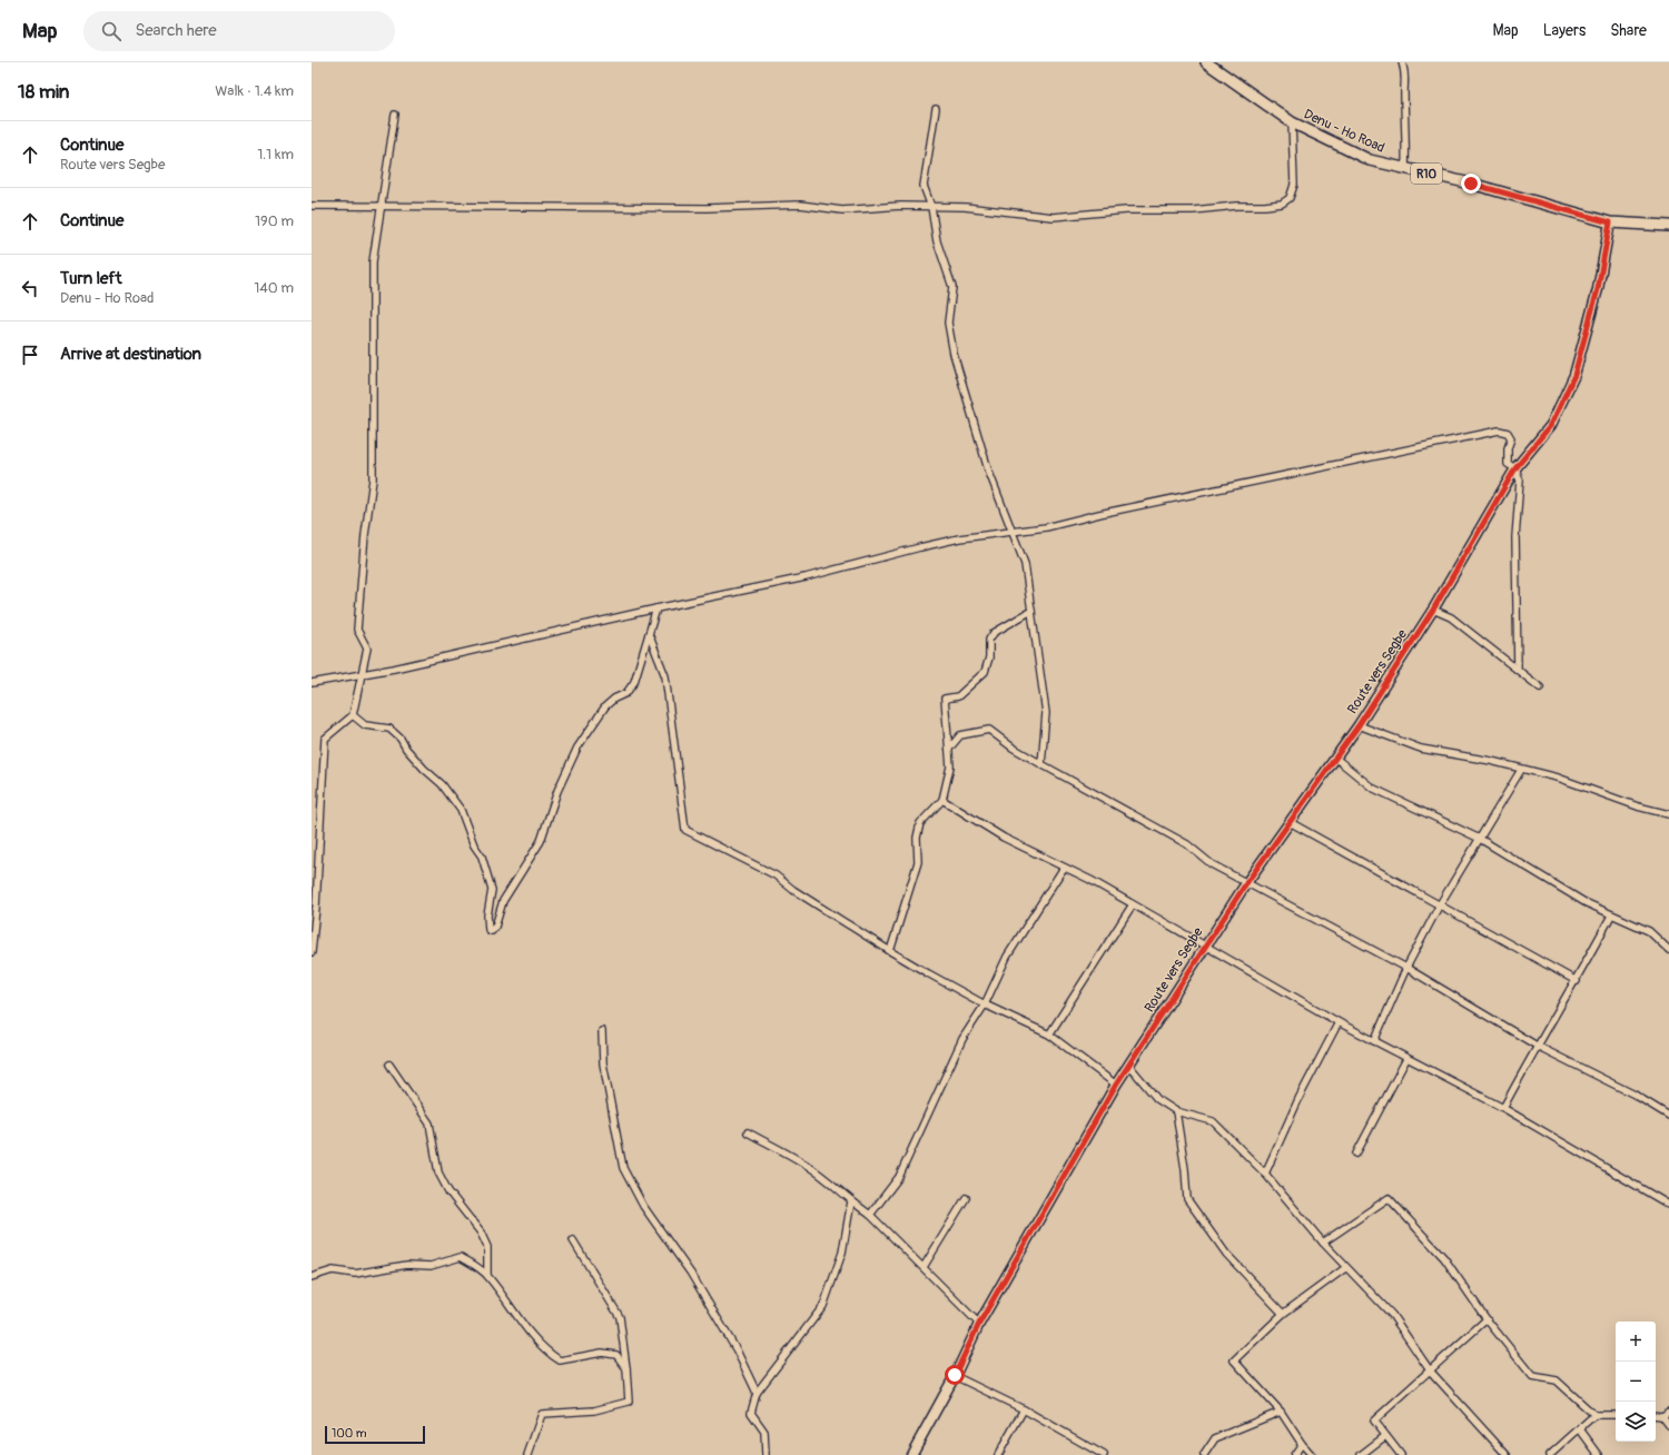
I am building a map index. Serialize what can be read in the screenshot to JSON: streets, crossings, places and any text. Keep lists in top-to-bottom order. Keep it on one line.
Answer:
{"streets":{"main road":["Denu - Ho Road","R10","Route vers Segbe"]},"crossings":[["Denu - Ho Road","Route vers Segbe"]],"scale_bar":"100 m","page":{"header":"Map","search":"Search here","nav":["Map","Layers","Share"],"heading":["18 min","Walk · 1.4 km"],"list":[["Continue","Route vers Segbe","1.1 km"],["Continue","190 m"],["Turn left","Denu - Ho Road","140 m"],"Arrive at destination"],"map_buttons":["+","−"],"scale":"100 m"}}
